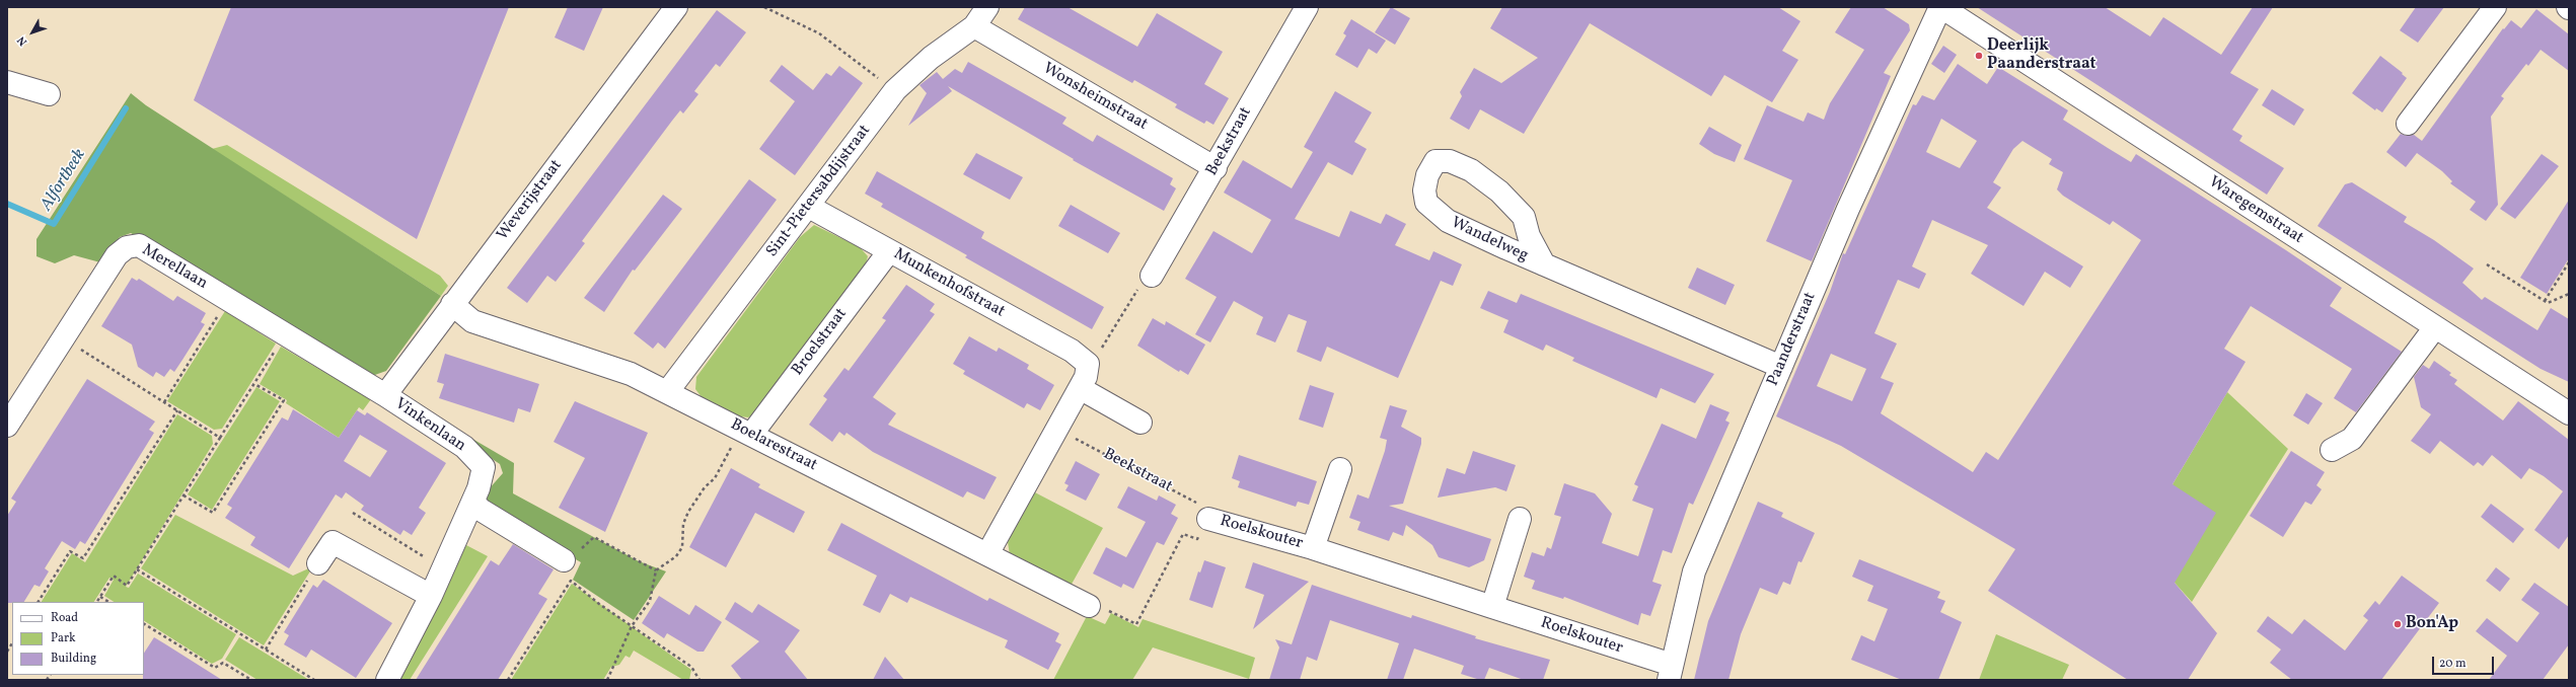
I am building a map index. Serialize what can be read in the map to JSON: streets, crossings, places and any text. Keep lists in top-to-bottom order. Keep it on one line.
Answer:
{"streets":{"street":["Wonsheimstraat","Beekstraat","Sint-Pietersabdijstraat","Weverijstraat","Waregemstraat","Wandelweg","Merellaan","Munkenhofstraat","Paanderstraat","Broelstraat","Vinkenlaan","Boelarestraat","Roelskouter"]},"crossings":[["Wonsheimstraat","Beekstraat"],["Wonsheimstraat","Sint-Pietersabdijstraat"],["Beekstraat","Roelskouter"],["Sint-Pietersabdijstraat","Munkenhofstraat"],["Sint-Pietersabdijstraat","Boelarestraat"],["Weverijstraat","Merellaan"],["Weverijstraat","Vinkenlaan"],["Weverijstraat","Boelarestraat"],["Waregemstraat","Paanderstraat"],["Wandelweg","Paanderstraat"],["Merellaan","Vinkenlaan"],["Munkenhofstraat","Broelstraat"],["Paanderstraat","Roelskouter"],["Broelstraat","Boelarestraat"]],"water":["Alfortbeek"],"places":["Deerlijk Paanderstraat","Bon'Ap"],"legend":["Road","Park","Building"],"scale_bar":"20 m","north":"bottom left"}
